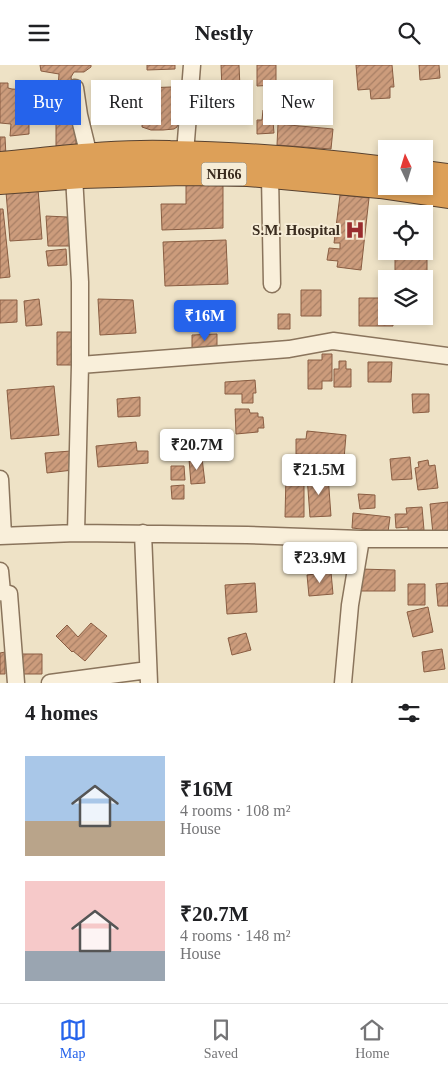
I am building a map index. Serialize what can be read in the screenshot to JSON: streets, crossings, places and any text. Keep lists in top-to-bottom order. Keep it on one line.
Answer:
{"streets":{"highway":["NH66"]},"places":{"hospital":["S.M. Hospital"]},"north":"top","page":{"header":"Nestly","chip":["Buy","Rent","Filters","New"],"price":["₹16M","₹20.7M","₹21.5M","₹23.9M"],"heading":"4 homes","list":[{"name":"₹16M","note":"4 rooms · 108 m² · House"},{"name":"₹20.7M","note":"4 rooms · 148 m² · House"}],"tabs":["Map","Saved","Home"]}}
